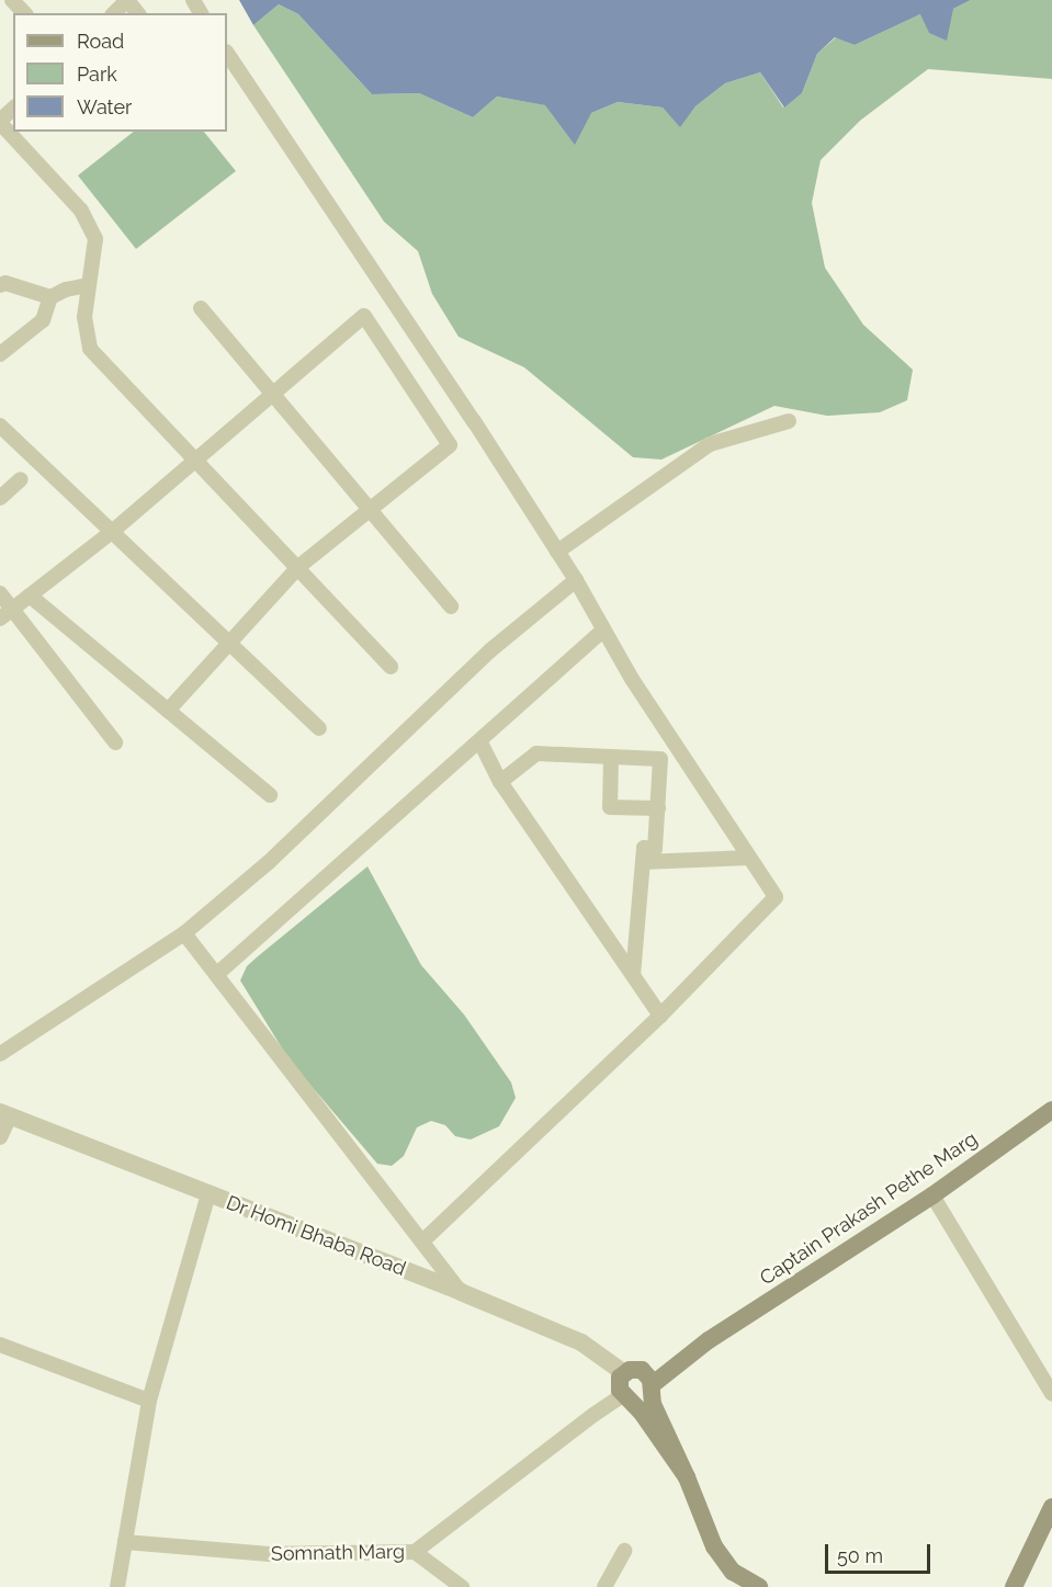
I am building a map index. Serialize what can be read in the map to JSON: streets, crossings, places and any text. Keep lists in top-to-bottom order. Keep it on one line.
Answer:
{"streets":{"main road":["Captain Prakash Pethe Marg"],"street":["Dr Homi Bhaba Road","Somnath Marg"]},"crossings":[["Captain Prakash Pethe Marg","Dr Homi Bhaba Road"],["Captain Prakash Pethe Marg","Somnath Marg"],["Dr Homi Bhaba Road","Somnath Marg"]],"legend":["Road","Park","Water"],"scale_bar":"50 m"}
